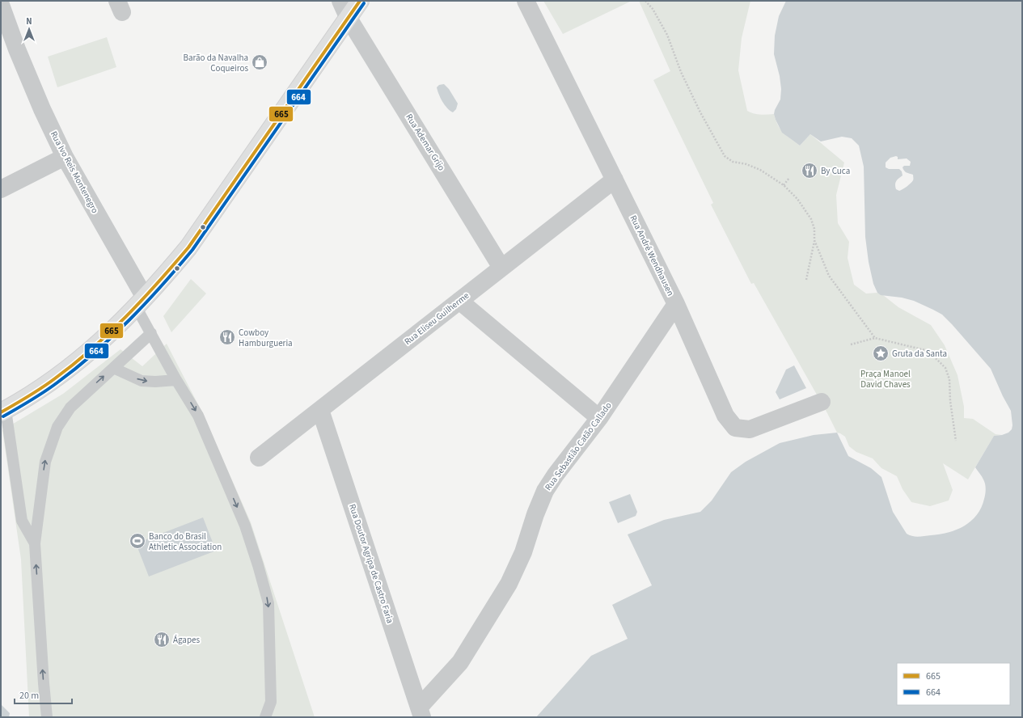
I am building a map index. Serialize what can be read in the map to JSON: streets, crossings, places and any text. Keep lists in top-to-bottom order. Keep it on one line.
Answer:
{"streets":{"street":["Rua Ademar Grijo","Rua Ivo Reis Montenegro","Rua André Wendhausen","Rua Eliseu Guilherme","Rua Sebastião Catão Callado","Rua Doutor Agripa de Castro Faria"]},"crossings":[["Rua Ademar Grijo","Rua Eliseu Guilherme"],["Rua André Wendhausen","Rua Eliseu Guilherme"],["Rua André Wendhausen","Rua Sebastião Catão Callado"],["Rua Eliseu Guilherme","Rua Doutor Agripa de Castro Faria"],["Rua Sebastião Catão Callado","Rua Doutor Agripa de Castro Faria"]],"parks":["Praça Manoel David Chaves"],"places":{"shop":["Barão da Navalha Coqueiros"],"restaurant":["By Cuca","Cowboy Hamburgueria","Ágapes"],"place":["Gruta da Santa"],"sports":["Banco do Brasil Athletic Association"]},"lines":["transit line 665","transit line 664"],"legend":["665","664"],"scale_bar":"20 m","north":"top"}
